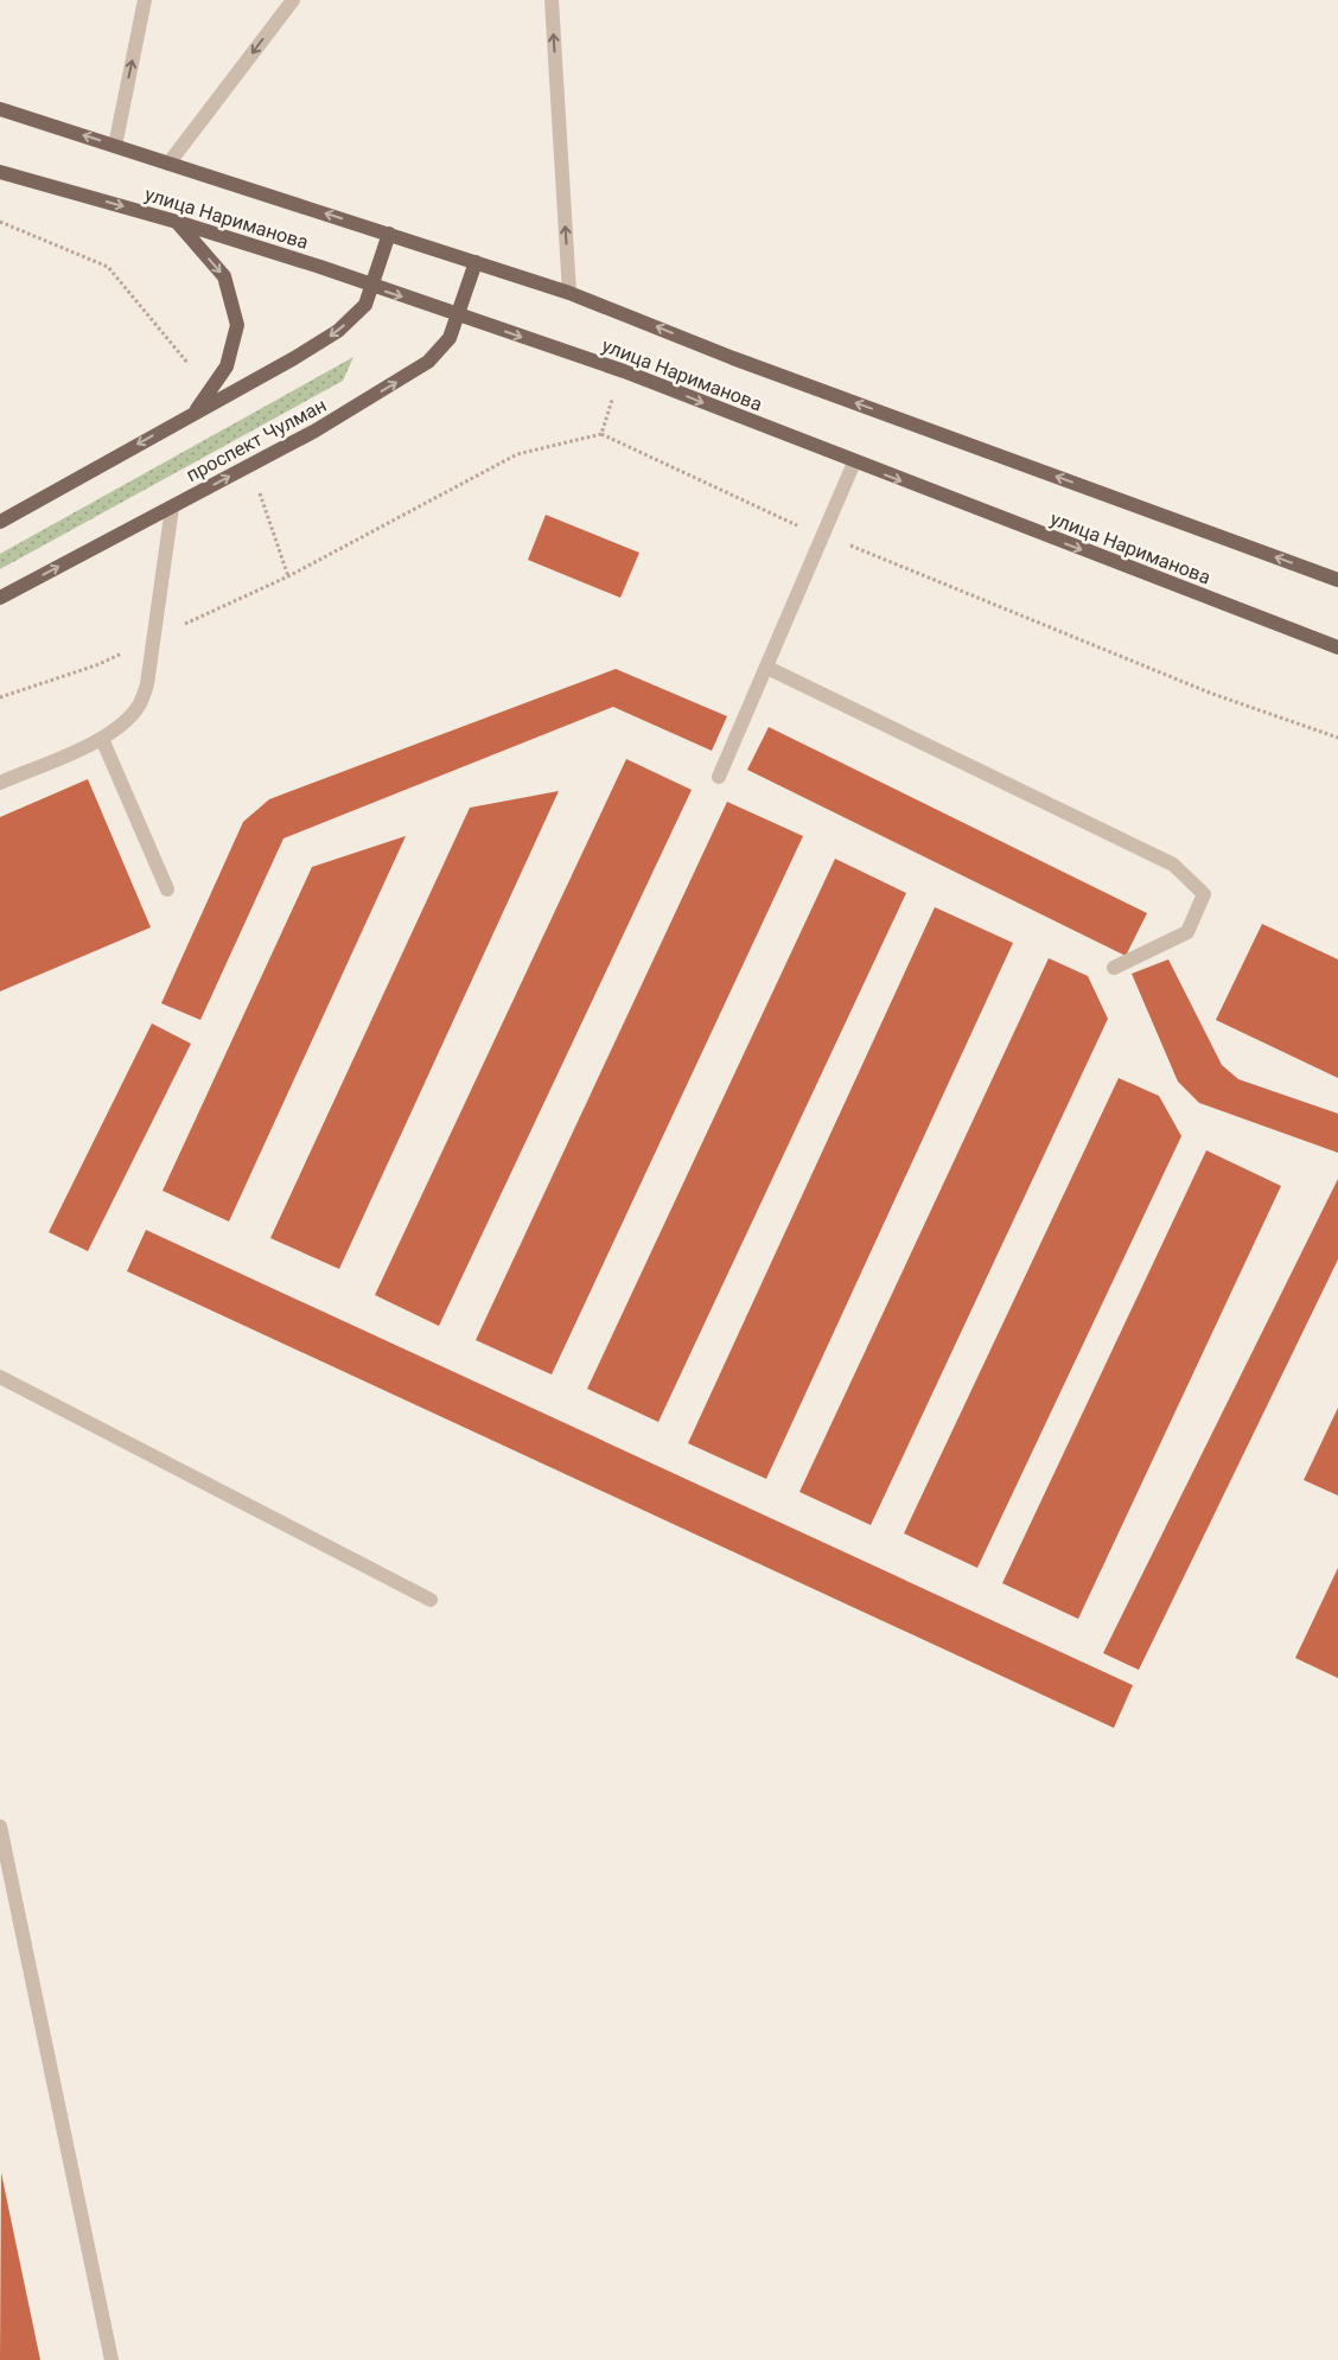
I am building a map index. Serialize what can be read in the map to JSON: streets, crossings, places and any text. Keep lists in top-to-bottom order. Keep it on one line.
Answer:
{"streets":{"main road":["улица Нариманова","проспект Чулман"]},"crossings":[["улица Нариманова","проспект Чулман"]]}
